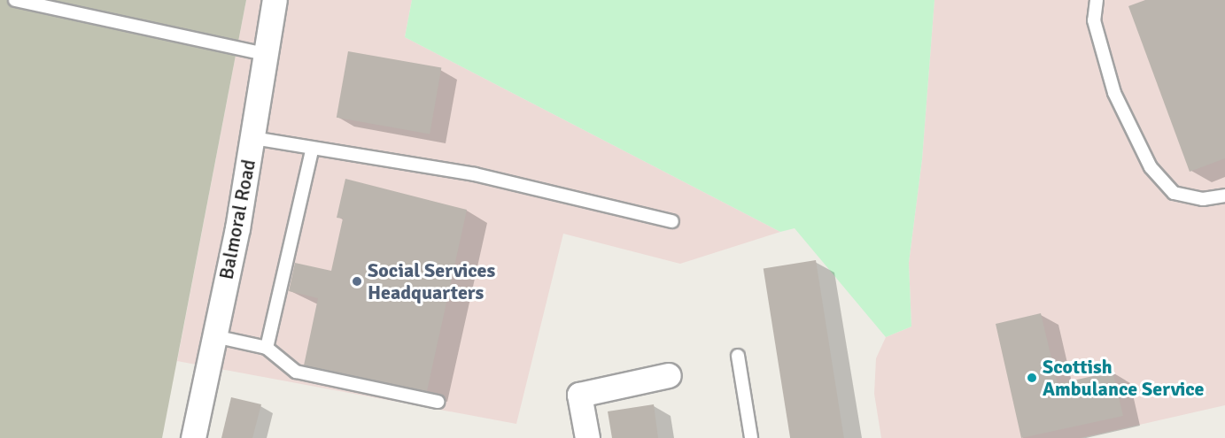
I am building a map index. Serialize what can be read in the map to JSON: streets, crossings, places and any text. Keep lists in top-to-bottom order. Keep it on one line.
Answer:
{"streets":{"street":["Balmoral Road"]},"places":["Social Services Headquarters","Scottish Ambulance Service"]}
